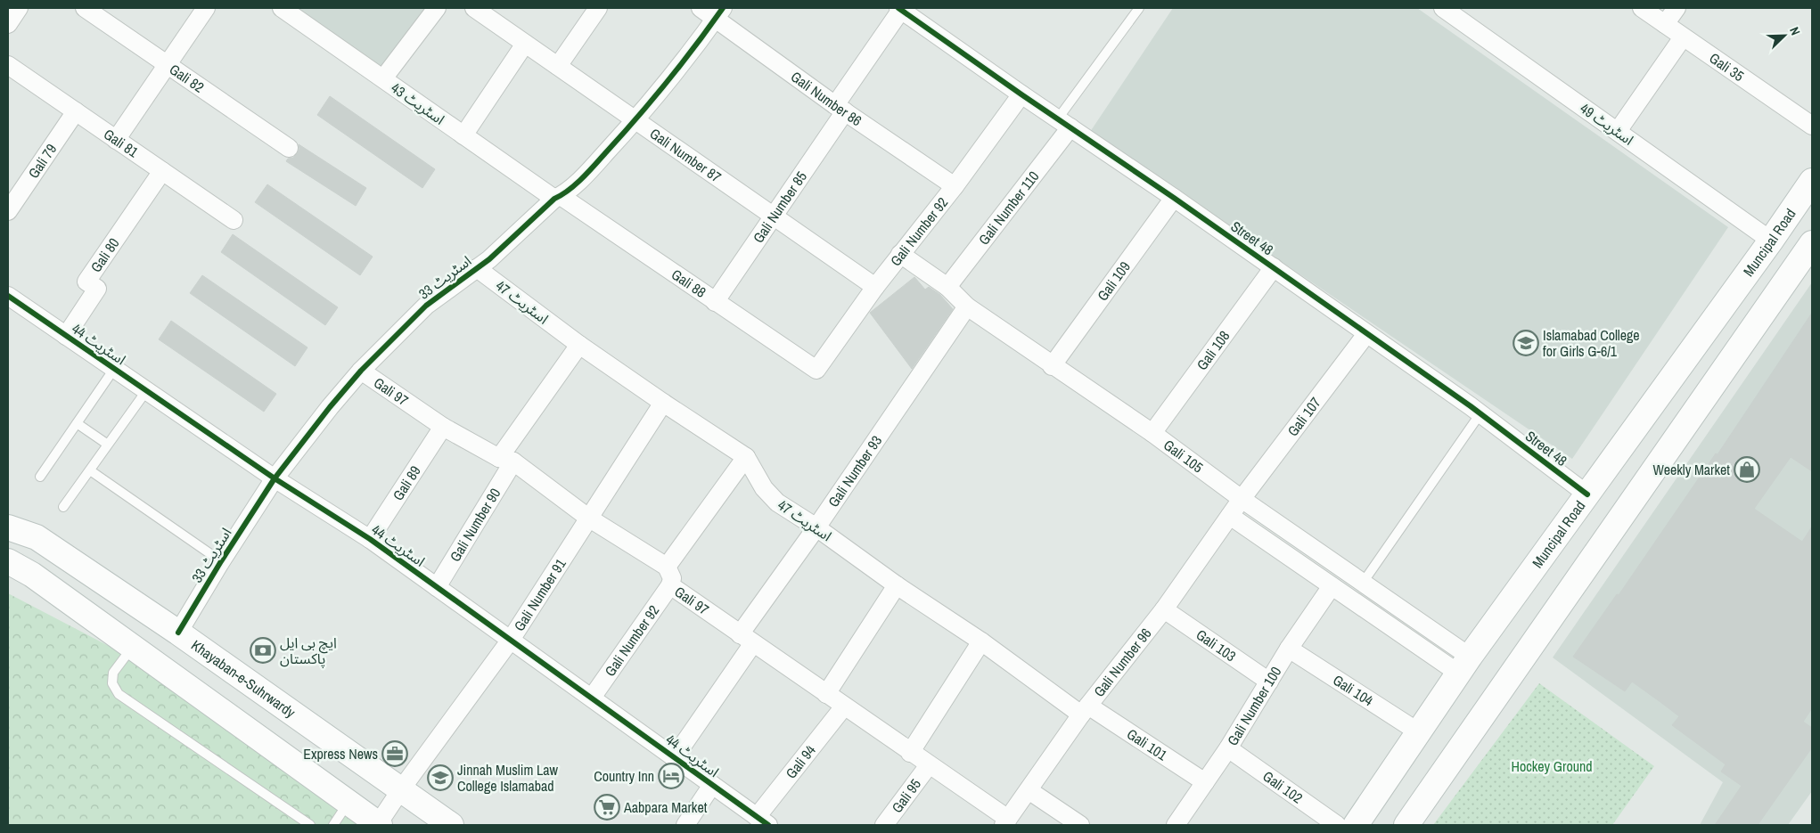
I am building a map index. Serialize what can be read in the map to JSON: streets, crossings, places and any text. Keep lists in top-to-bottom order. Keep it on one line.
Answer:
{"streets":{"street":["Gali 35","Gali 82","Gali Number 86","اسٹریٹ 43","اسٹریٹ 49","Gali 81","Gali Number 87","Gali 79","Gali Number 85","Gali Number 110","Gali Number 92","Street 48","Muncipal Road","Gali 80","اسٹریٹ 33","Gali 109","Gali 88","اسٹریٹ 47","اسٹریٹ 44","Gali 108","Gali 97","Gali 107","Gali 105","Gali Number 93","Gali 89","Gali Number 90","Gali Number 91","Gali 103","Gali Number 96","Khayaban-e-Suhrwardy","Gali 104","Gali Number 100","Gali 101","Gali 94","Gali 102","Gali 95"]},"crossings":[["Gali Number 86","Gali Number 85"],["Gali Number 86","Gali Number 92"],["Gali Number 86","اسٹریٹ 33"],["اسٹریٹ 43","اسٹریٹ 33"],["اسٹریٹ 43","Gali 88"],["اسٹریٹ 49","Muncipal Road"],["Gali 81","Gali 79"],["Gali 81","Gali 80"],["Gali Number 87","Gali Number 85"],["Gali Number 87","Gali Number 92"],["Gali Number 87","اسٹریٹ 33"],["Gali Number 85","Street 48"],["Gali Number 85","Gali 88"],["Gali Number 110","Street 48"],["Gali Number 110","Gali 105"],["Gali Number 92","Street 48"],["Gali Number 92","Gali 88"],["Gali Number 92","اسٹریٹ 44"],["Gali Number 92","Gali 97"],["Gali Number 92","Gali 105"],["Street 48","Muncipal Road"],["Street 48","Gali 109"],["Street 48","Gali 108"],["Street 48","Gali 107"],["Muncipal Road","Gali 105"],["Muncipal Road","Gali 104"],["Gali 80","اسٹریٹ 44"],["اسٹریٹ 33","Gali 88"],["اسٹریٹ 33","اسٹریٹ 47"],["اسٹریٹ 33","اسٹریٹ 44"],["اسٹریٹ 33","Gali 97"],["اسٹریٹ 33","Khayaban-e-Suhrwardy"],["Gali 109","Gali 105"],["اسٹریٹ 47","Gali Number 93"],["اسٹریٹ 47","Gali Number 90"],["اسٹریٹ 47","Gali Number 91"],["اسٹریٹ 47","Gali Number 96"],["اسٹریٹ 47","Gali 101"],["اسٹریٹ 44","Gali Number 93"],["اسٹریٹ 44","Gali 89"],["اسٹریٹ 44","Gali Number 90"],["اسٹریٹ 44","Gali Number 91"],["اسٹریٹ 44","Gali 94"],["Gali 108","Gali 105"],["Gali 97","Gali Number 93"],["Gali 97","Gali 89"],["Gali 97","Gali Number 90"],["Gali 97","Gali Number 91"],["Gali 97","Gali Number 96"],["Gali 97","Gali 94"],["Gali 97","Gali 95"],["Gali 107","Gali 105"],["Gali 107","Gali Number 96"],["Gali 105","Gali Number 93"],["Gali 105","Gali Number 96"],["Gali Number 91","Khayaban-e-Suhrwardy"],["Gali 103","Gali Number 96"],["Gali 103","Gali Number 100"],["Gali Number 96","Gali 101"],["Gali 104","Gali Number 100"],["Gali Number 100","Gali 101"],["Gali Number 100","Gali 102"]],"parks":["Hockey Ground"],"places":{"school or university":["Islamabad College for Girls G-6/1","Jinnah Muslim Law College Islamabad"],"shop":["Weekly Market"],"bank":["ایچ بی ایل پاکستان"],"office":["Express News"],"hotel":["Country Inn"],"supermarket":["Aabpara Market"]},"north":"top right"}
